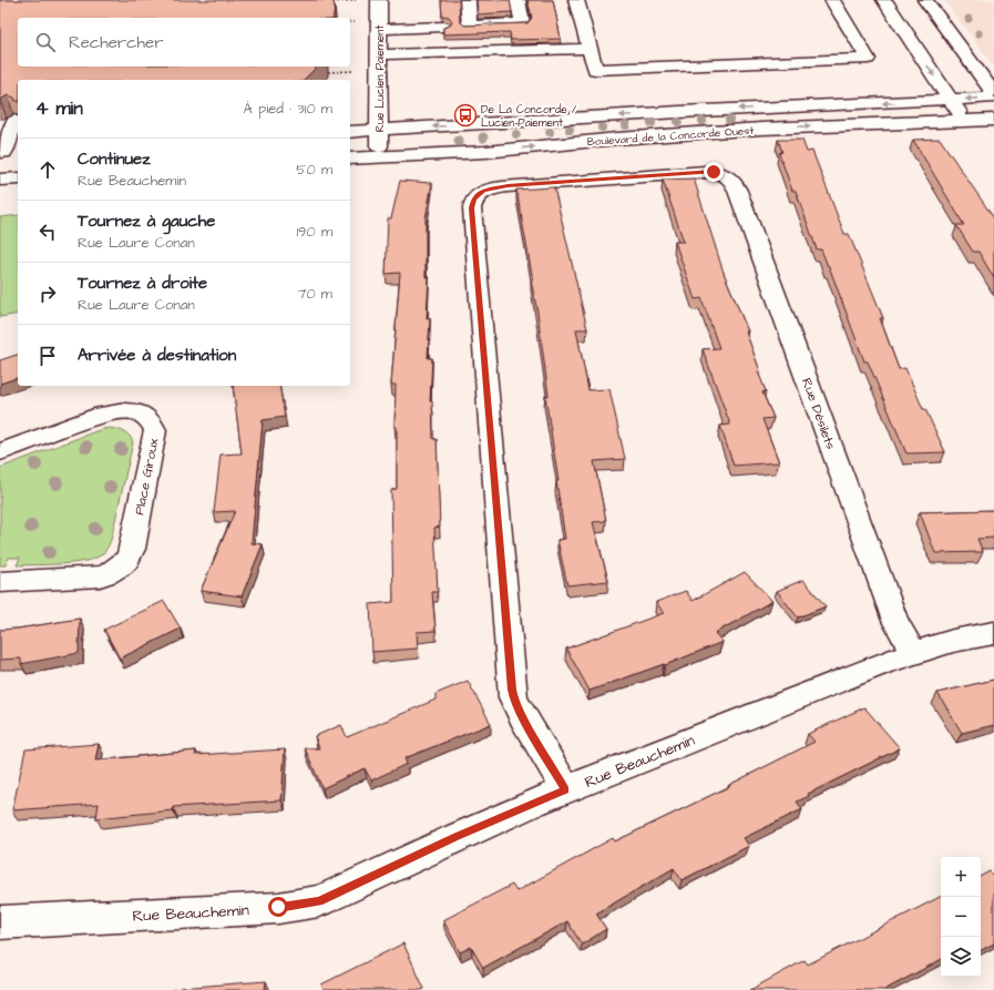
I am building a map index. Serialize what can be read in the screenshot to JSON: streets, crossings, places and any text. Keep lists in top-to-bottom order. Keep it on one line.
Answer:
{"streets":{"street":["Rue Lucien Paiement","Boulevard de la Concorde Ouest","Rue Désilets","Place Giroux","Rue Beauchemin"]},"crossings":[["Rue Lucien Paiement","Boulevard de la Concorde Ouest"],["Rue Désilets","Rue Beauchemin"]],"places":{"bus stop":["De La Concorde / Lucien-Paiement"]},"page":{"search":"Rechercher","heading":["4 min","À pied · 310 m"],"list":[["Continuez","Rue Beauchemin","50 m"],["Tournez à gauche","Rue Laure Conan","190 m"],["Tournez à droite","Rue Laure Conan","70 m"],"Arrivée à destination"],"map_buttons":["+","−"]}}
